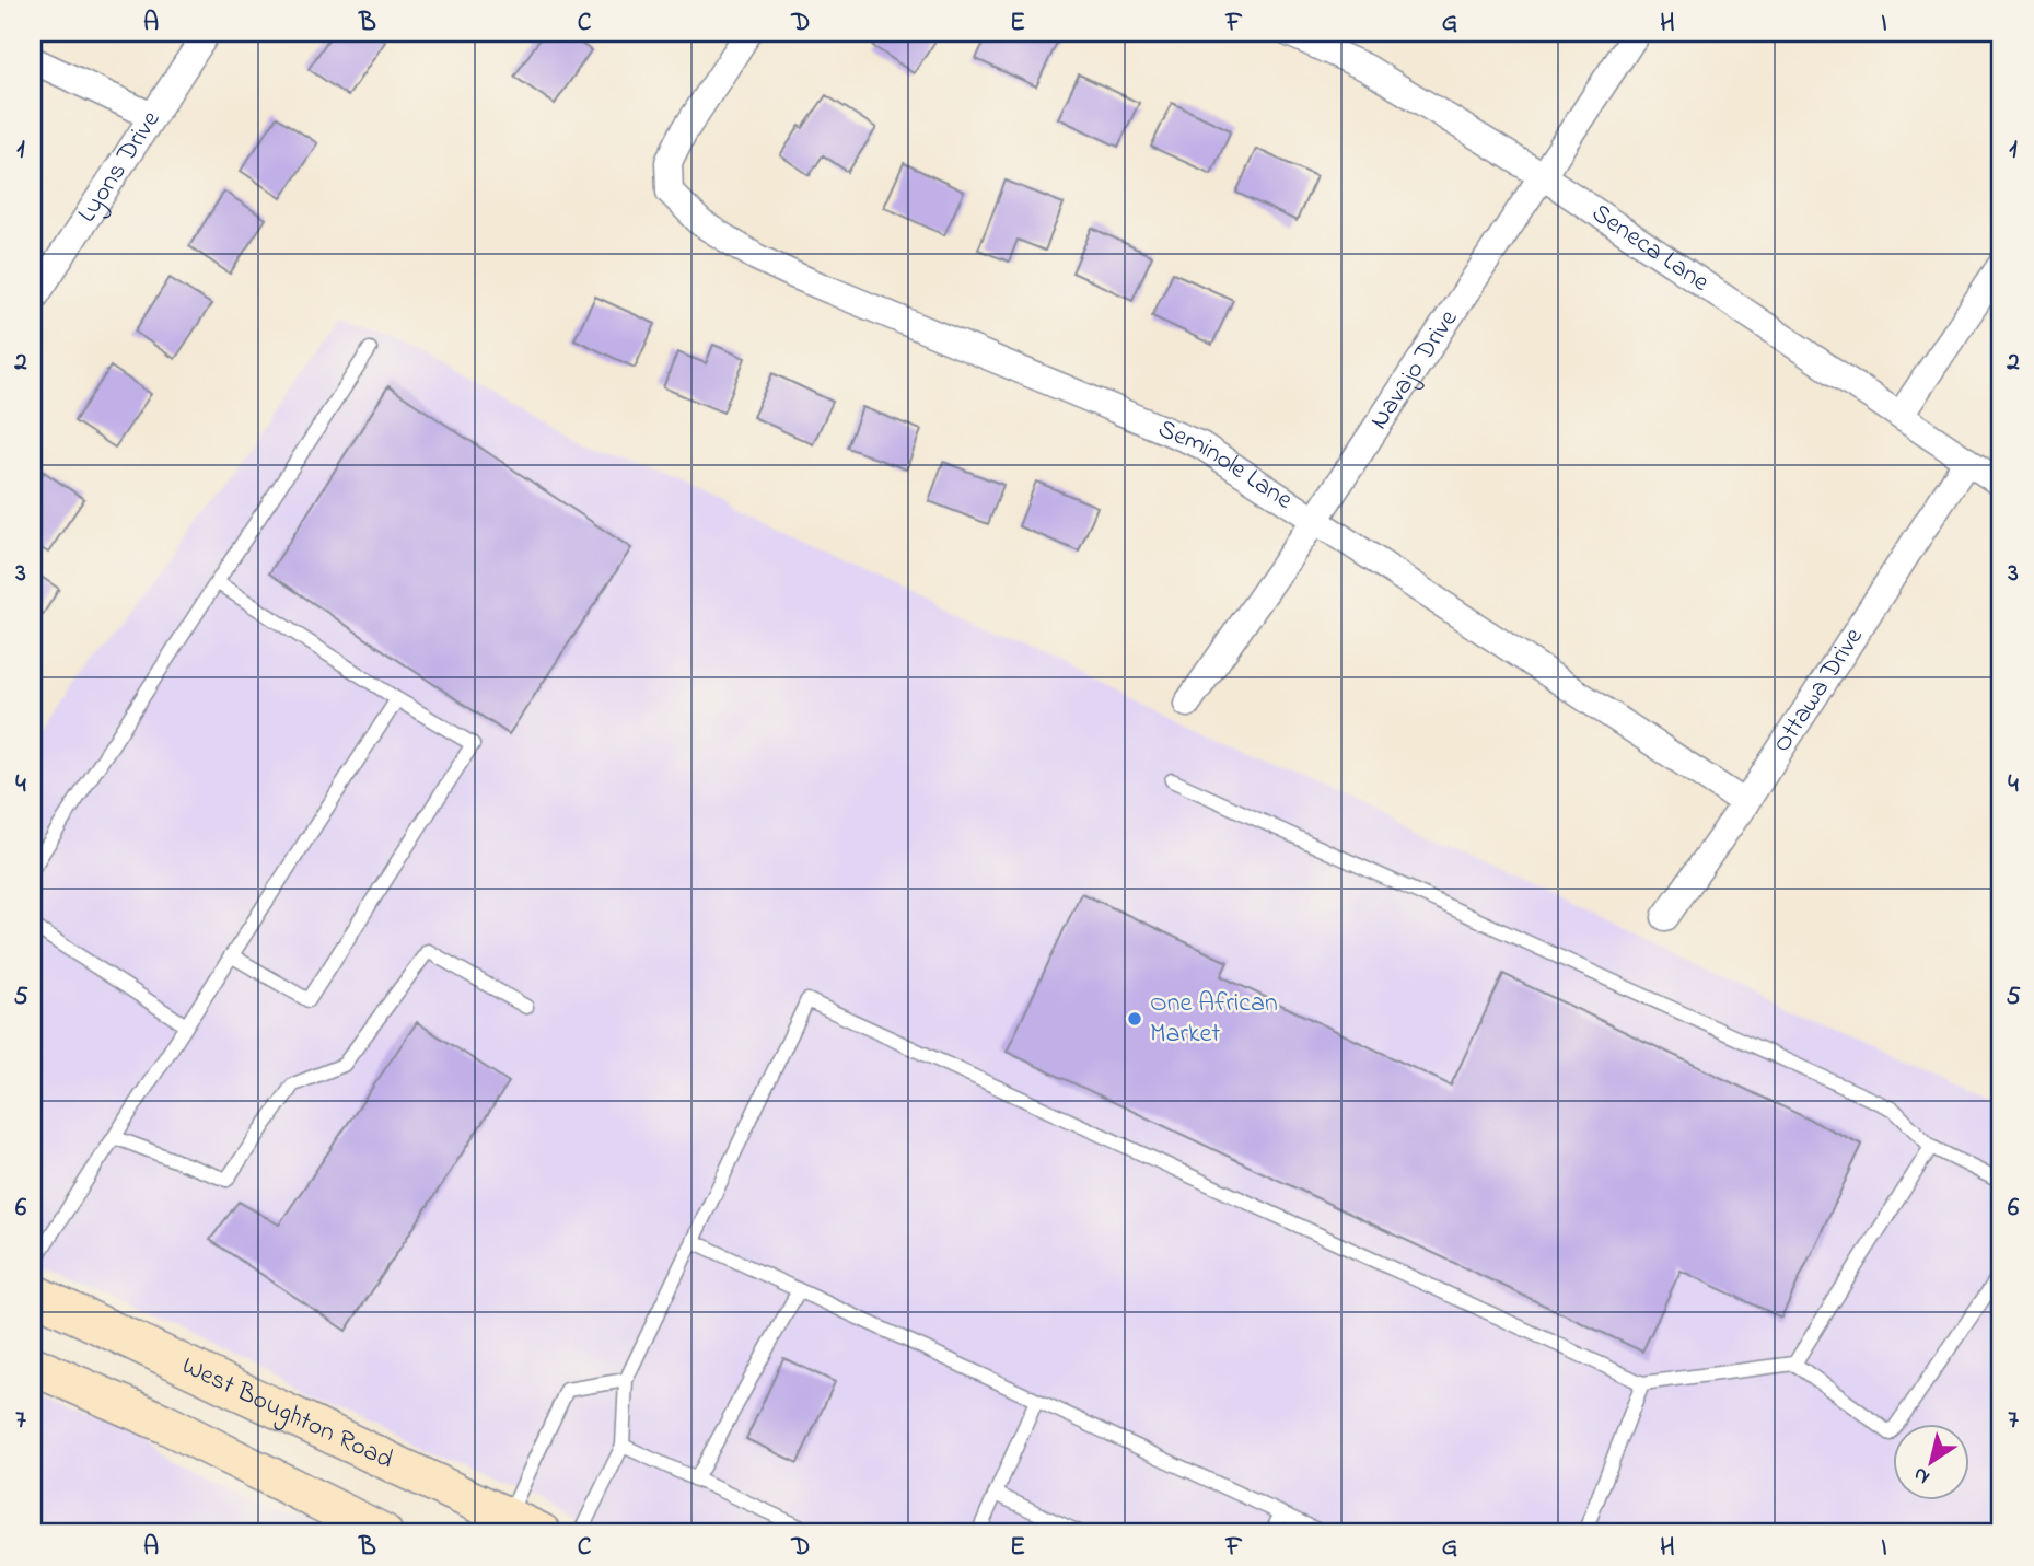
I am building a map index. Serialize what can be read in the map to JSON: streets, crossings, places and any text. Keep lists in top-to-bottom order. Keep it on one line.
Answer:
{"streets":{"main road":["West Boughton Road"],"street":["Lyons Drive","Seneca Lane","Navajo Drive","Seminole Lane","Ottawa Drive"]},"crossings":[["Seneca Lane","Navajo Drive"],["Seneca Lane","Ottawa Drive"],["Navajo Drive","Seminole Lane"],["Seminole Lane","Ottawa Drive"]],"places":["One African Market"],"north":"bottom left","grid":{"columns":["A","B","C","D","E","F","G","H","I"],"rows":["1","2","3","4","5","6","7"]}}
